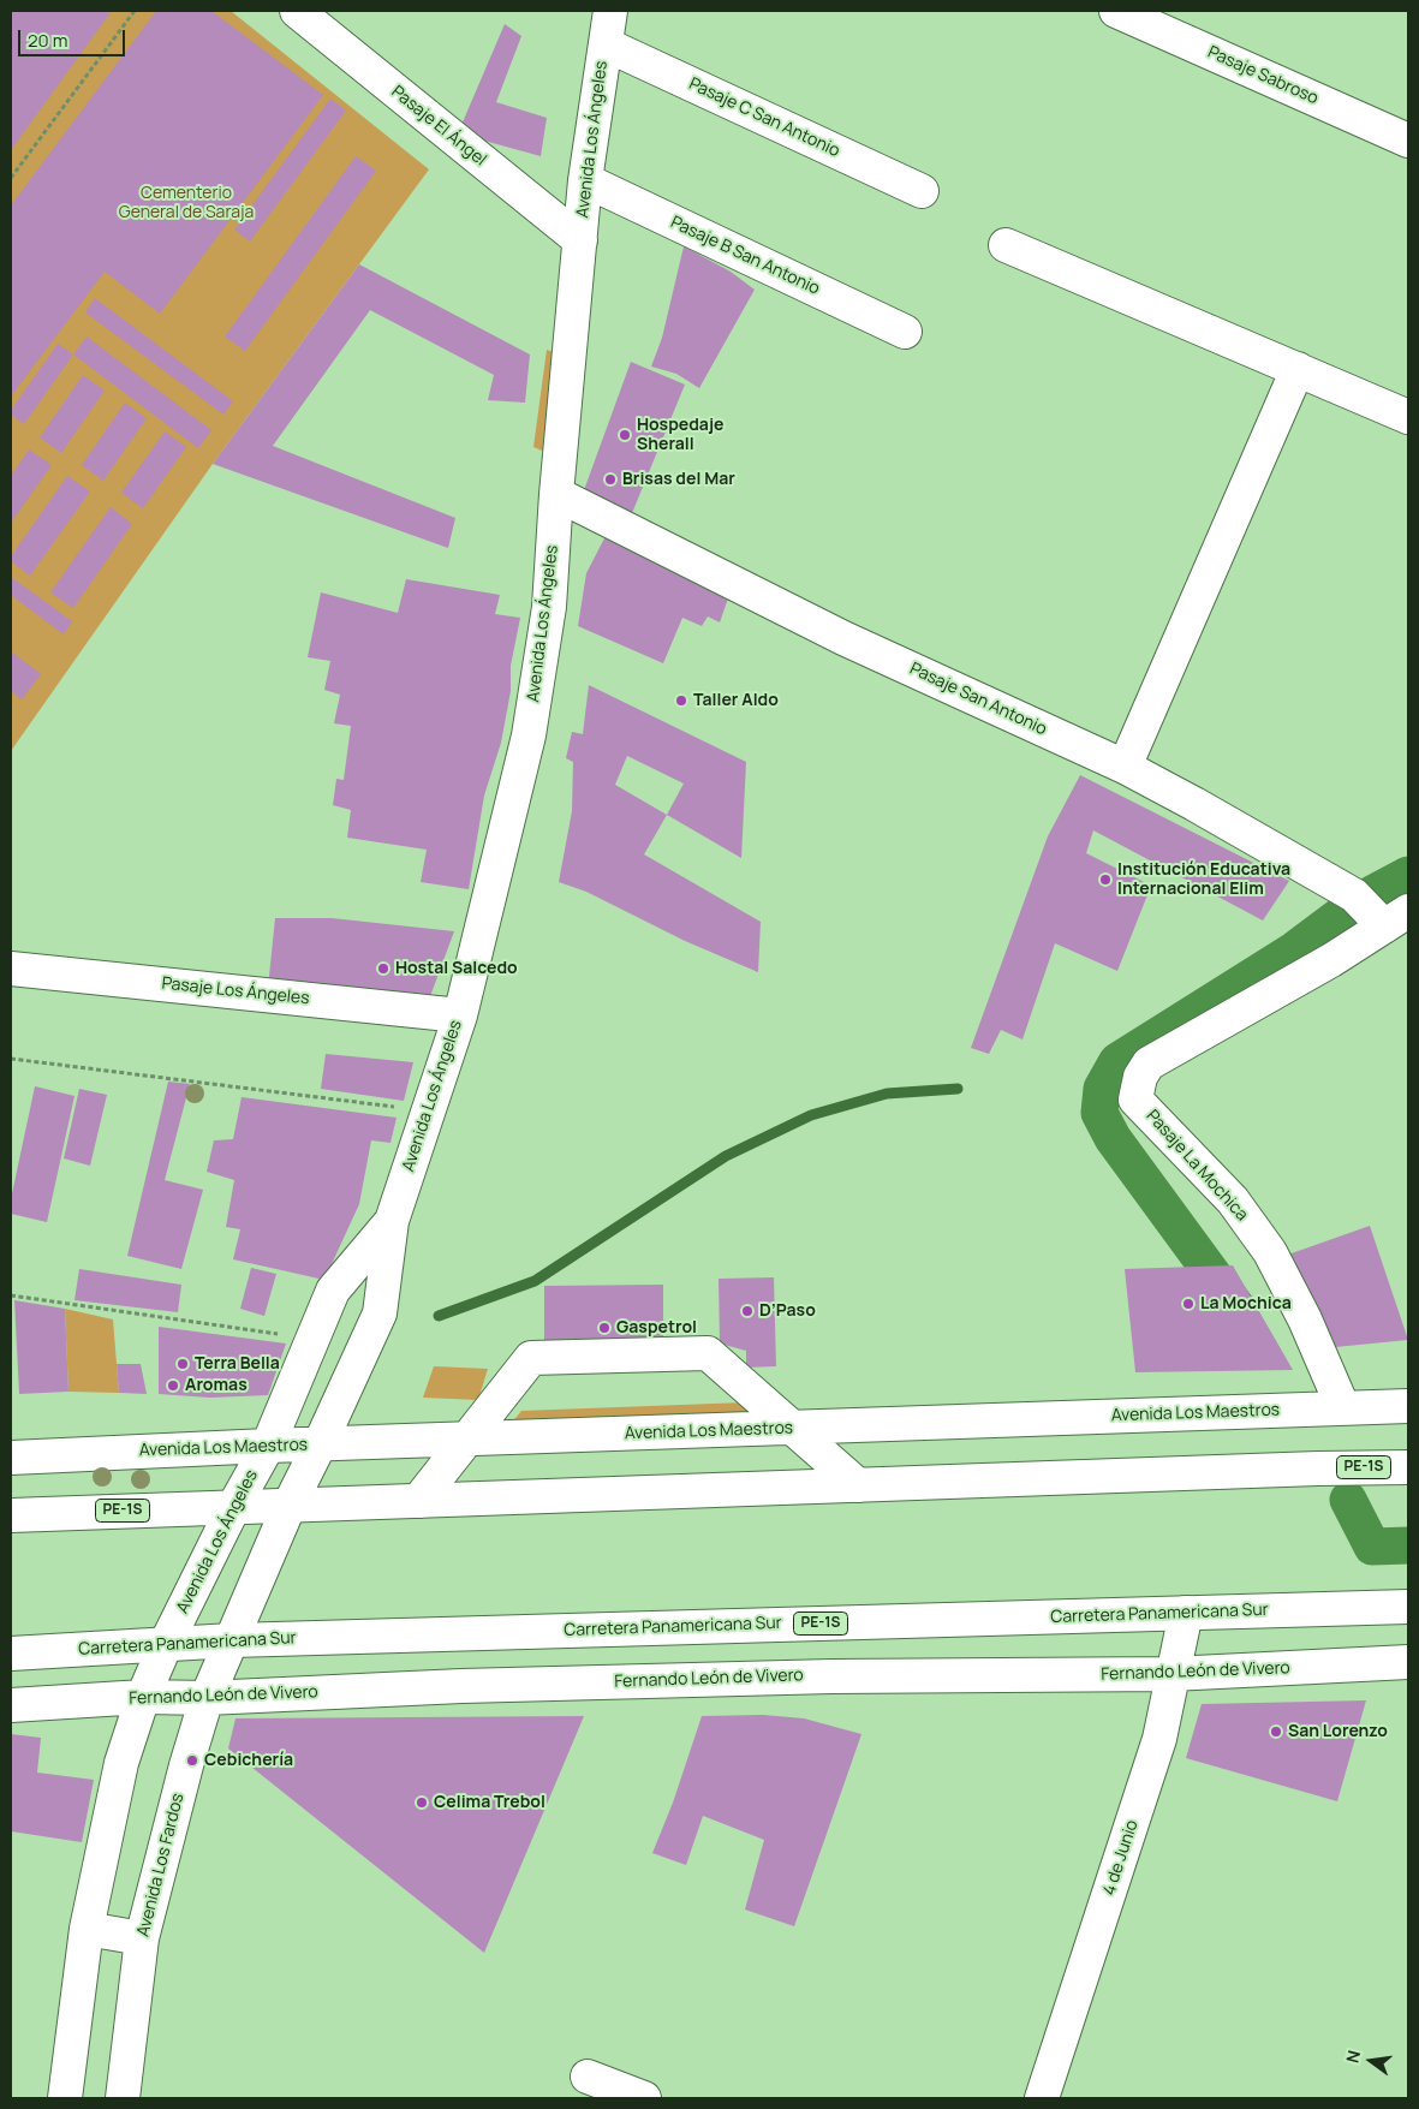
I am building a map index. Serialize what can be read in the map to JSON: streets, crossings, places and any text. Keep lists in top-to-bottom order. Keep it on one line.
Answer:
{"streets":{"main road":["Pasaje Sabroso","Pasaje C San Antonio","Pasaje El Ángel","Avenida Los Ángeles","Pasaje B San Antonio","Pasaje San Antonio","Pasaje Los Ángeles","Pasaje La Mochica","Avenida Los Maestros","PE-1S","Carretera Panamericana Sur","Fernando León de Vivero","4 de Junio","Avenida Los Fardos"]},"crossings":[["Pasaje C San Antonio","Avenida Los Ángeles"],["Pasaje El Ángel","Avenida Los Ángeles"],["Avenida Los Ángeles","Pasaje B San Antonio"],["Avenida Los Ángeles","Pasaje San Antonio"],["Avenida Los Ángeles","Pasaje Los Ángeles"],["Avenida Los Ángeles","Avenida Los Maestros"],["Avenida Los Ángeles","PE-1S"],["Avenida Los Ángeles","Carretera Panamericana Sur"],["Avenida Los Ángeles","Avenida Los Fardos"],["Pasaje San Antonio","Pasaje La Mochica"],["Pasaje La Mochica","Avenida Los Maestros"],["Carretera Panamericana Sur","4 de Junio"],["Carretera Panamericana Sur","Avenida Los Fardos"],["Fernando León de Vivero","4 de Junio"],["Fernando León de Vivero","Avenida Los Fardos"]],"parks":["Cementerio General de Saraja"],"places":["Hospedaje Sherall","Brisas del Mar","Taller Aldo","Institución Educativa Internacional Elim","Hostal Salcedo","La Mochica","D’Paso","Gaspetrol","Terra Bella","Aromas","San Lorenzo","Cebichería","Celima Trebol"],"scale_bar":"20 m","north":"left"}
